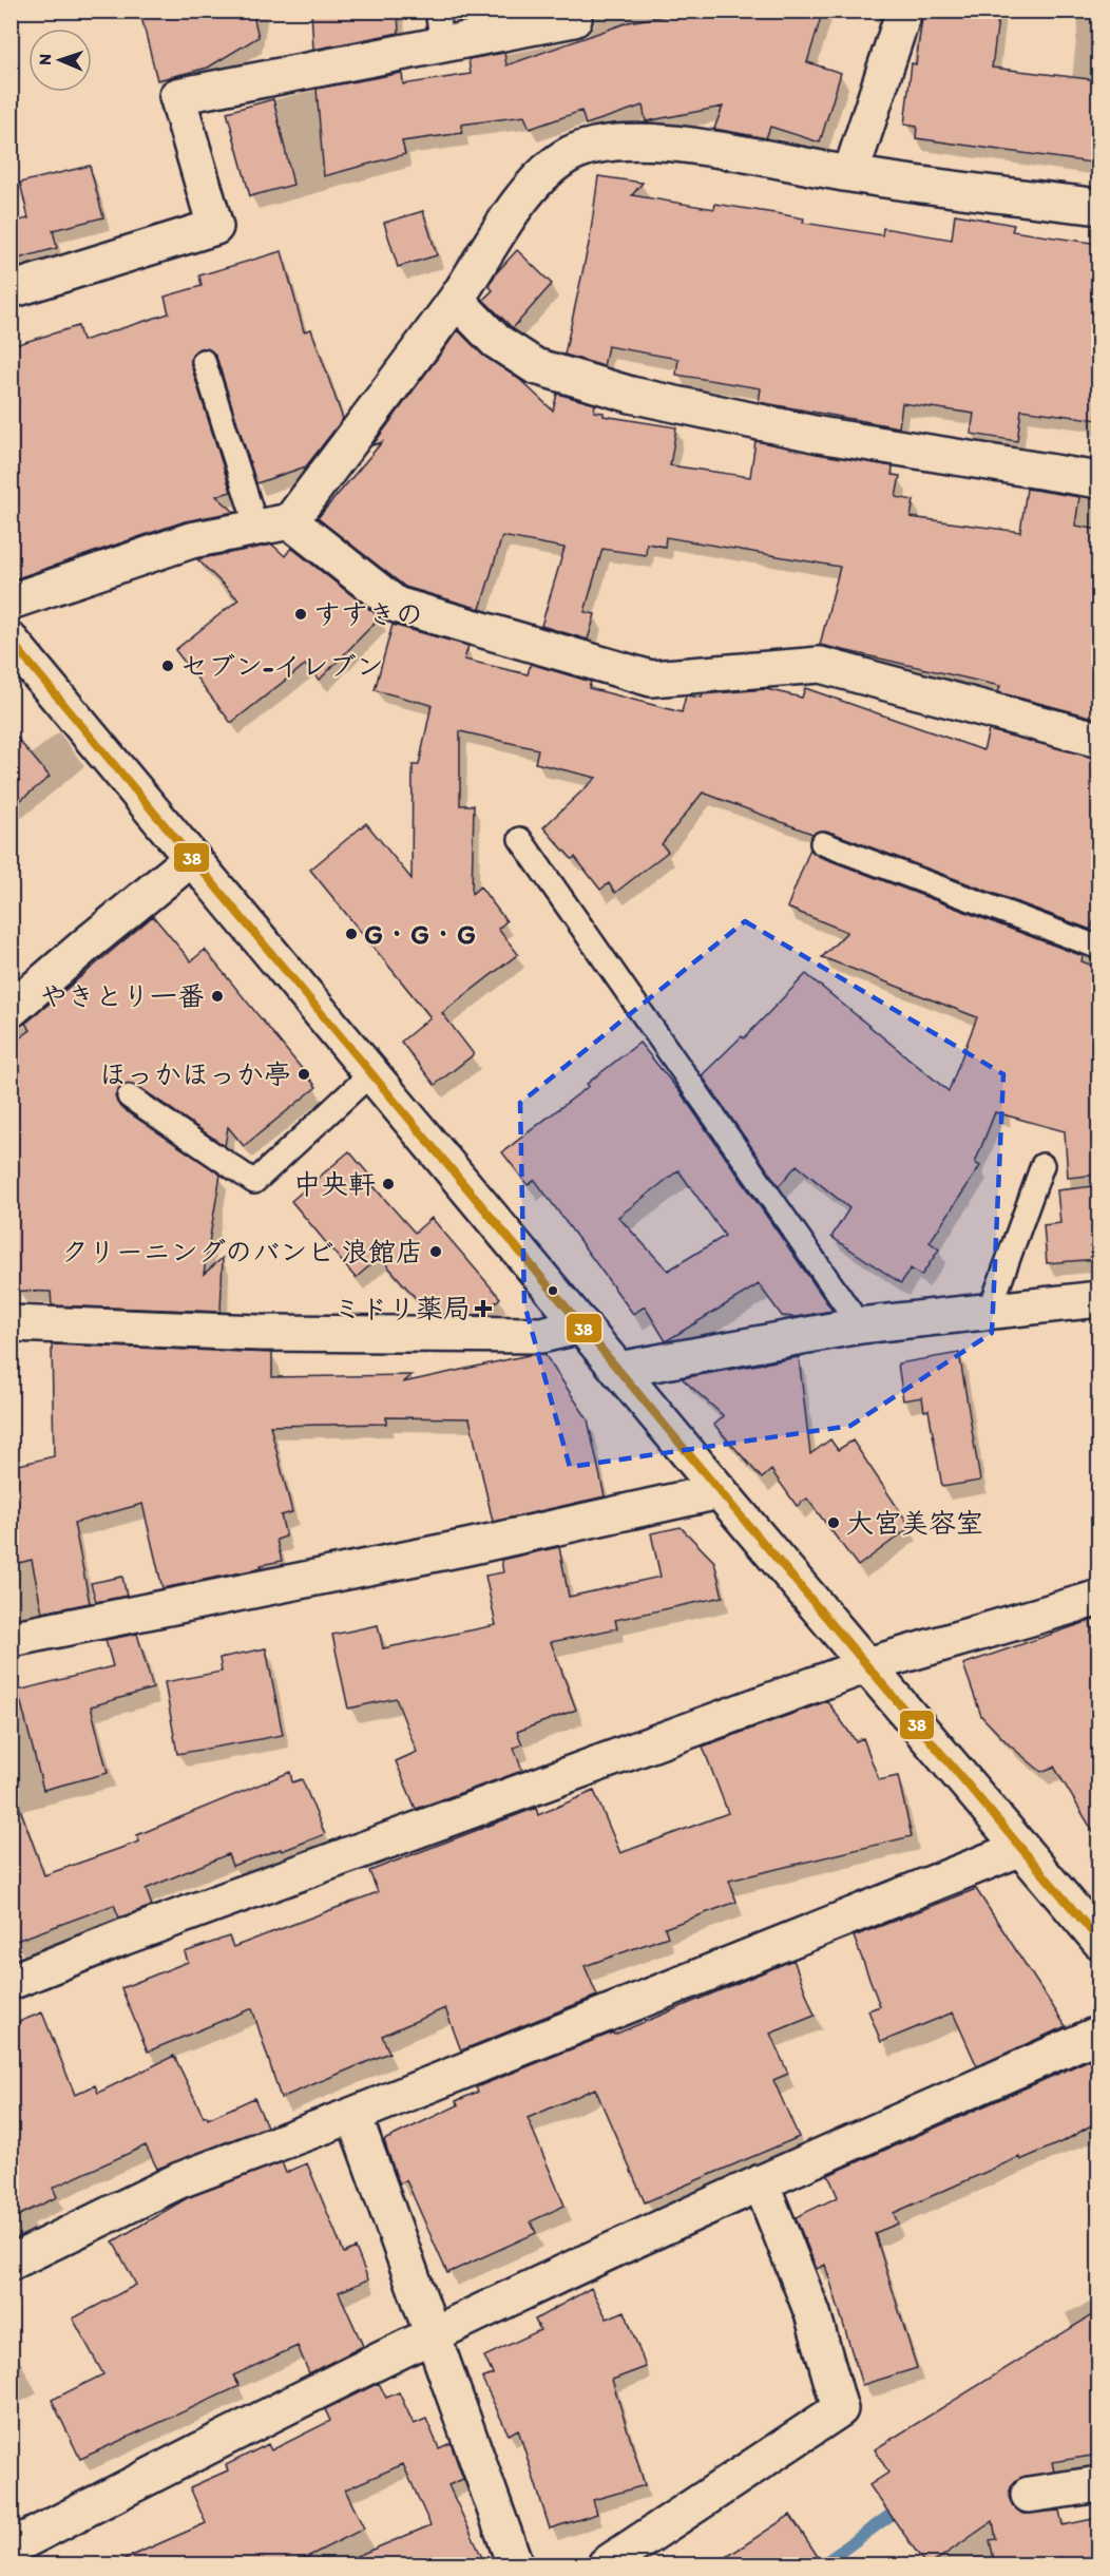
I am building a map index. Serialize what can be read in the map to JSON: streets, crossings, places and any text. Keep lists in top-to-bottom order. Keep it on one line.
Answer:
{"places":{"other":["すすきの","セブン-イレブン","G・G・G","やきとり一番","ほっかほっか亭","中央軒","クリーニングのバンビ 浪館店","大宮美容室"],"health":["ミドリ薬局"]},"lines":["transit line 38"],"north":"left"}
